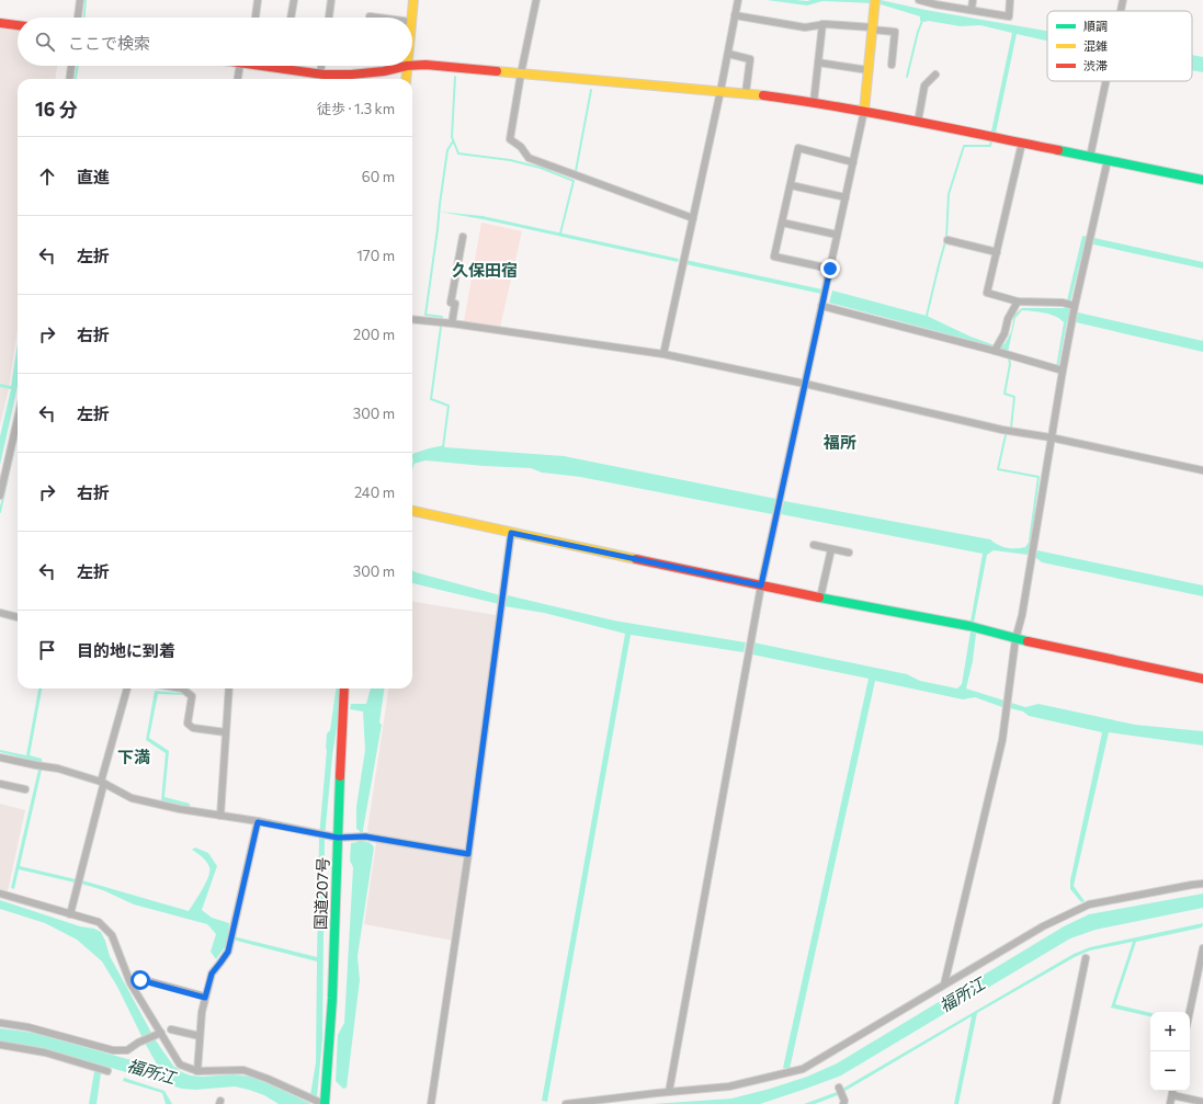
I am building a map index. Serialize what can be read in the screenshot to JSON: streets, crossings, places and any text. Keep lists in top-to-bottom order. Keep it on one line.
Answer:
{"streets":{"main road":["国道207号"]},"districts":["久保田宿","福所","下満"],"water":["福所江"],"legend":["順調","混雑","渋滞"],"page":{"search":"ここで検索","heading":["16 分","徒歩 · 1.3 km"],"list":[["直進","60 m"],["左折","170 m"],["右折","200 m"],["左折","300 m"],["右折","240 m"],["左折","300 m"],"目的地に到着"],"map_buttons":["+","−"]}}
